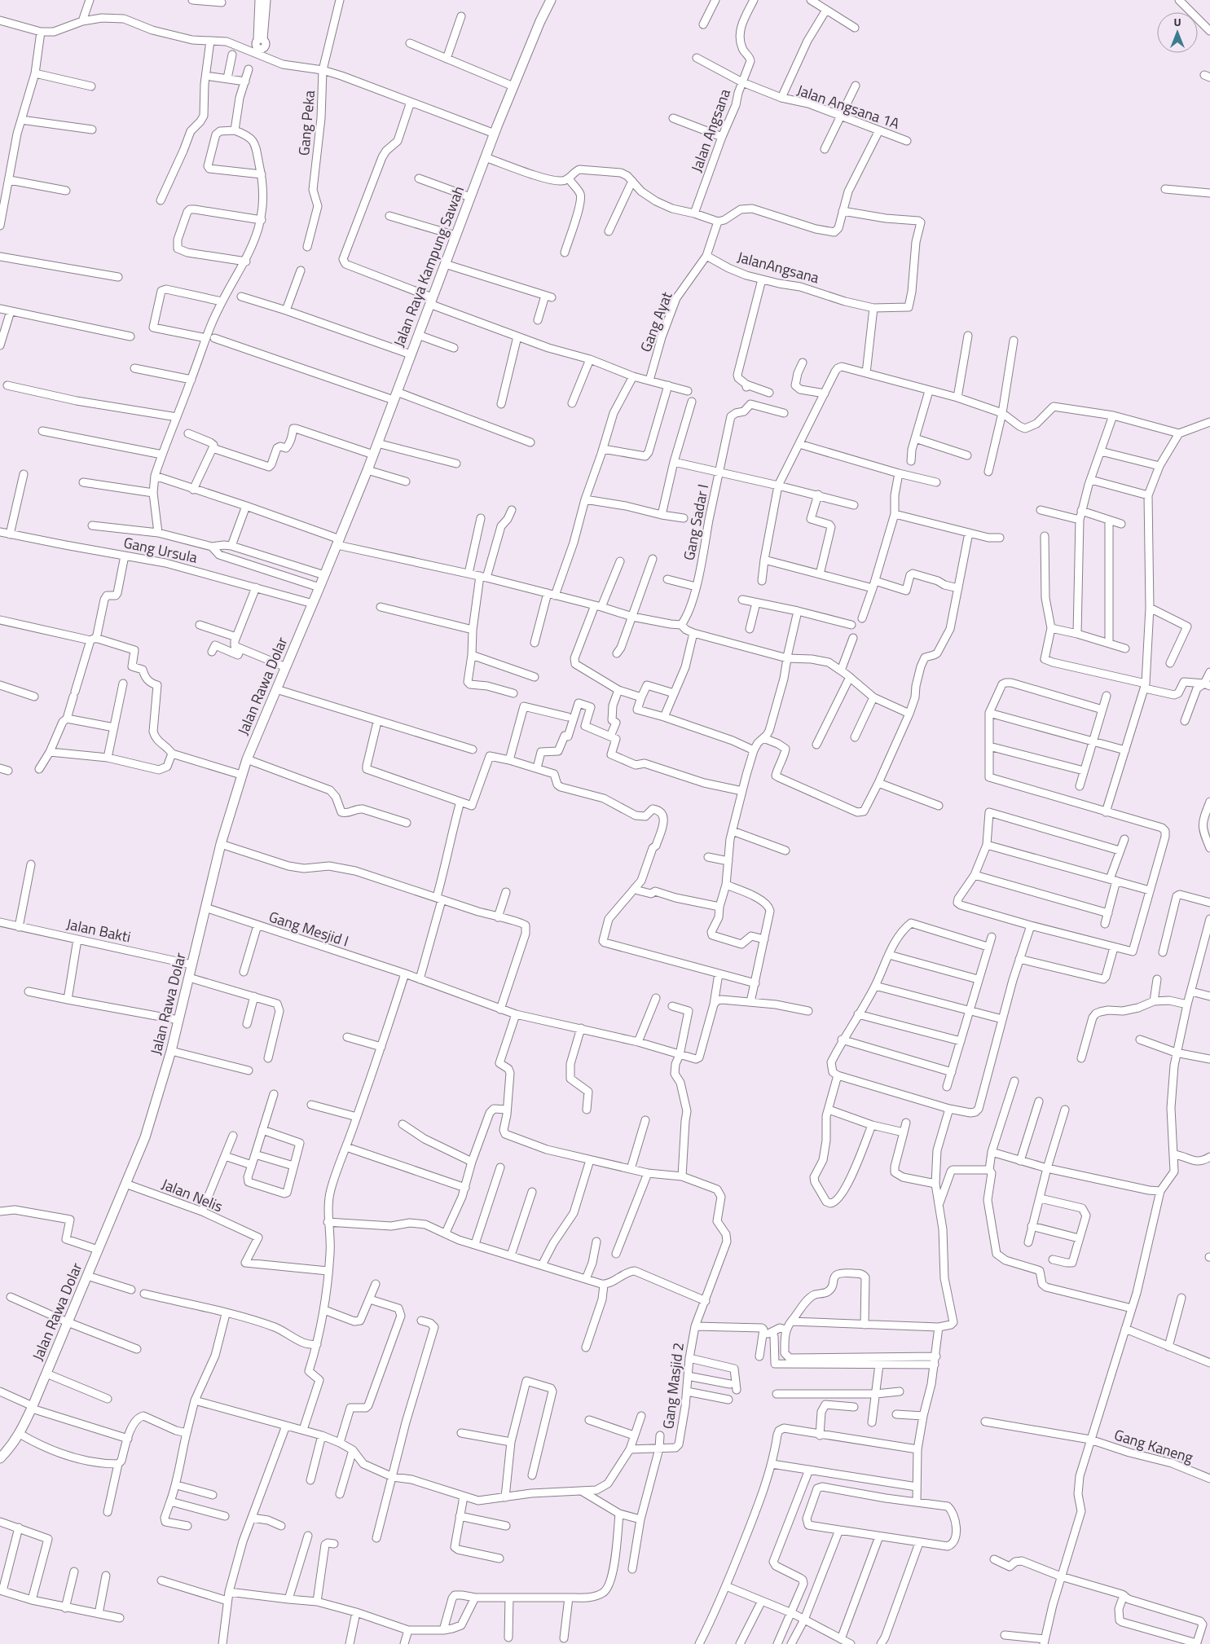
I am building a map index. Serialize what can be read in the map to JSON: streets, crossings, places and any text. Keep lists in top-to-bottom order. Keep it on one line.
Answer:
{"streets":{"street":["Jalan Angsana 1A","Gang Peka","Jalan Angsana","Jalan Raya Kampung Sawah","JalanAngsana","Gang Ayat","Gang Sadar I","Gang Ursula","Jalan Rawa Dolar","Gang Mesjid I","Jalan Bakti","Jalan Nelis","Gang Masjid 2","Gang Kaneng"]},"crossings":[["Jalan Angsana 1A","Jalan Angsana"],["Jalan Raya Kampung Sawah","Jalan Rawa Dolar"],["JalanAngsana","Gang Ayat"],["Gang Ursula","Jalan Rawa Dolar"],["Jalan Rawa Dolar","Gang Mesjid I"],["Jalan Rawa Dolar","Jalan Bakti"],["Jalan Rawa Dolar","Jalan Nelis"]],"north":"top"}
